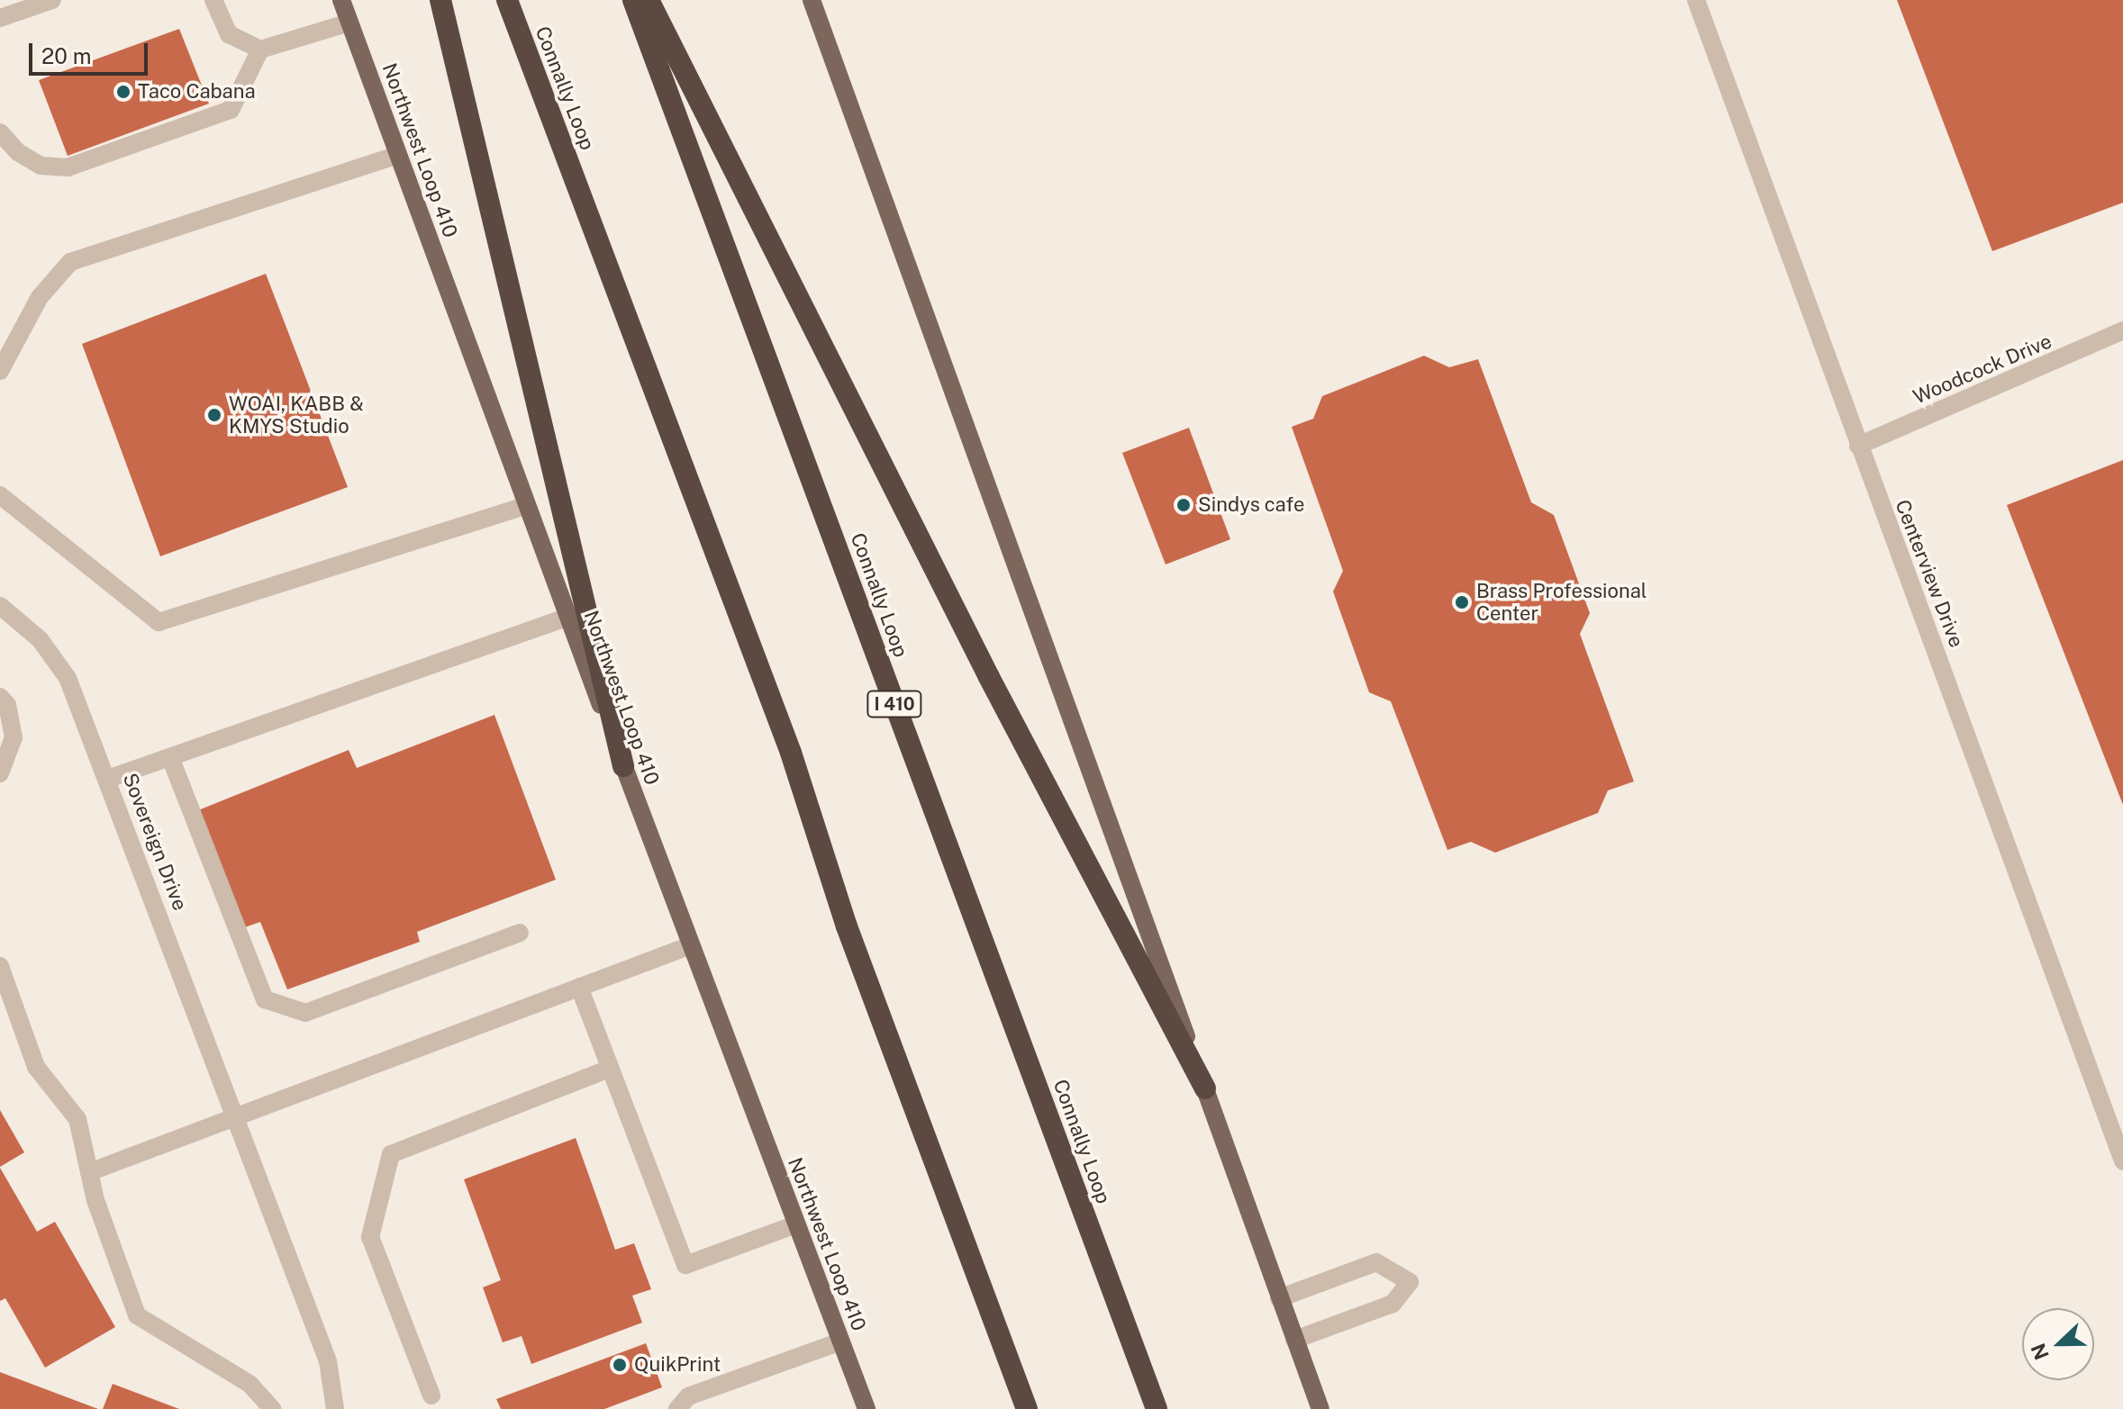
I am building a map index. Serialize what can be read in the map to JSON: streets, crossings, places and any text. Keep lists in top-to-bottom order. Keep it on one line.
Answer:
{"streets":{"highway":["Connally Loop","I 410"],"main road":["Northwest Loop 410"],"street":["Woodcock Drive","Centerview Drive","Sovereign Drive"]},"crossings":[["Woodcock Drive","Centerview Drive"]],"places":["Taco Cabana","WOAI, KABB & KMYS Studio","Sindys cafe","Brass Professional Center","QuikPrint"],"scale_bar":"20 m","north":"left"}
